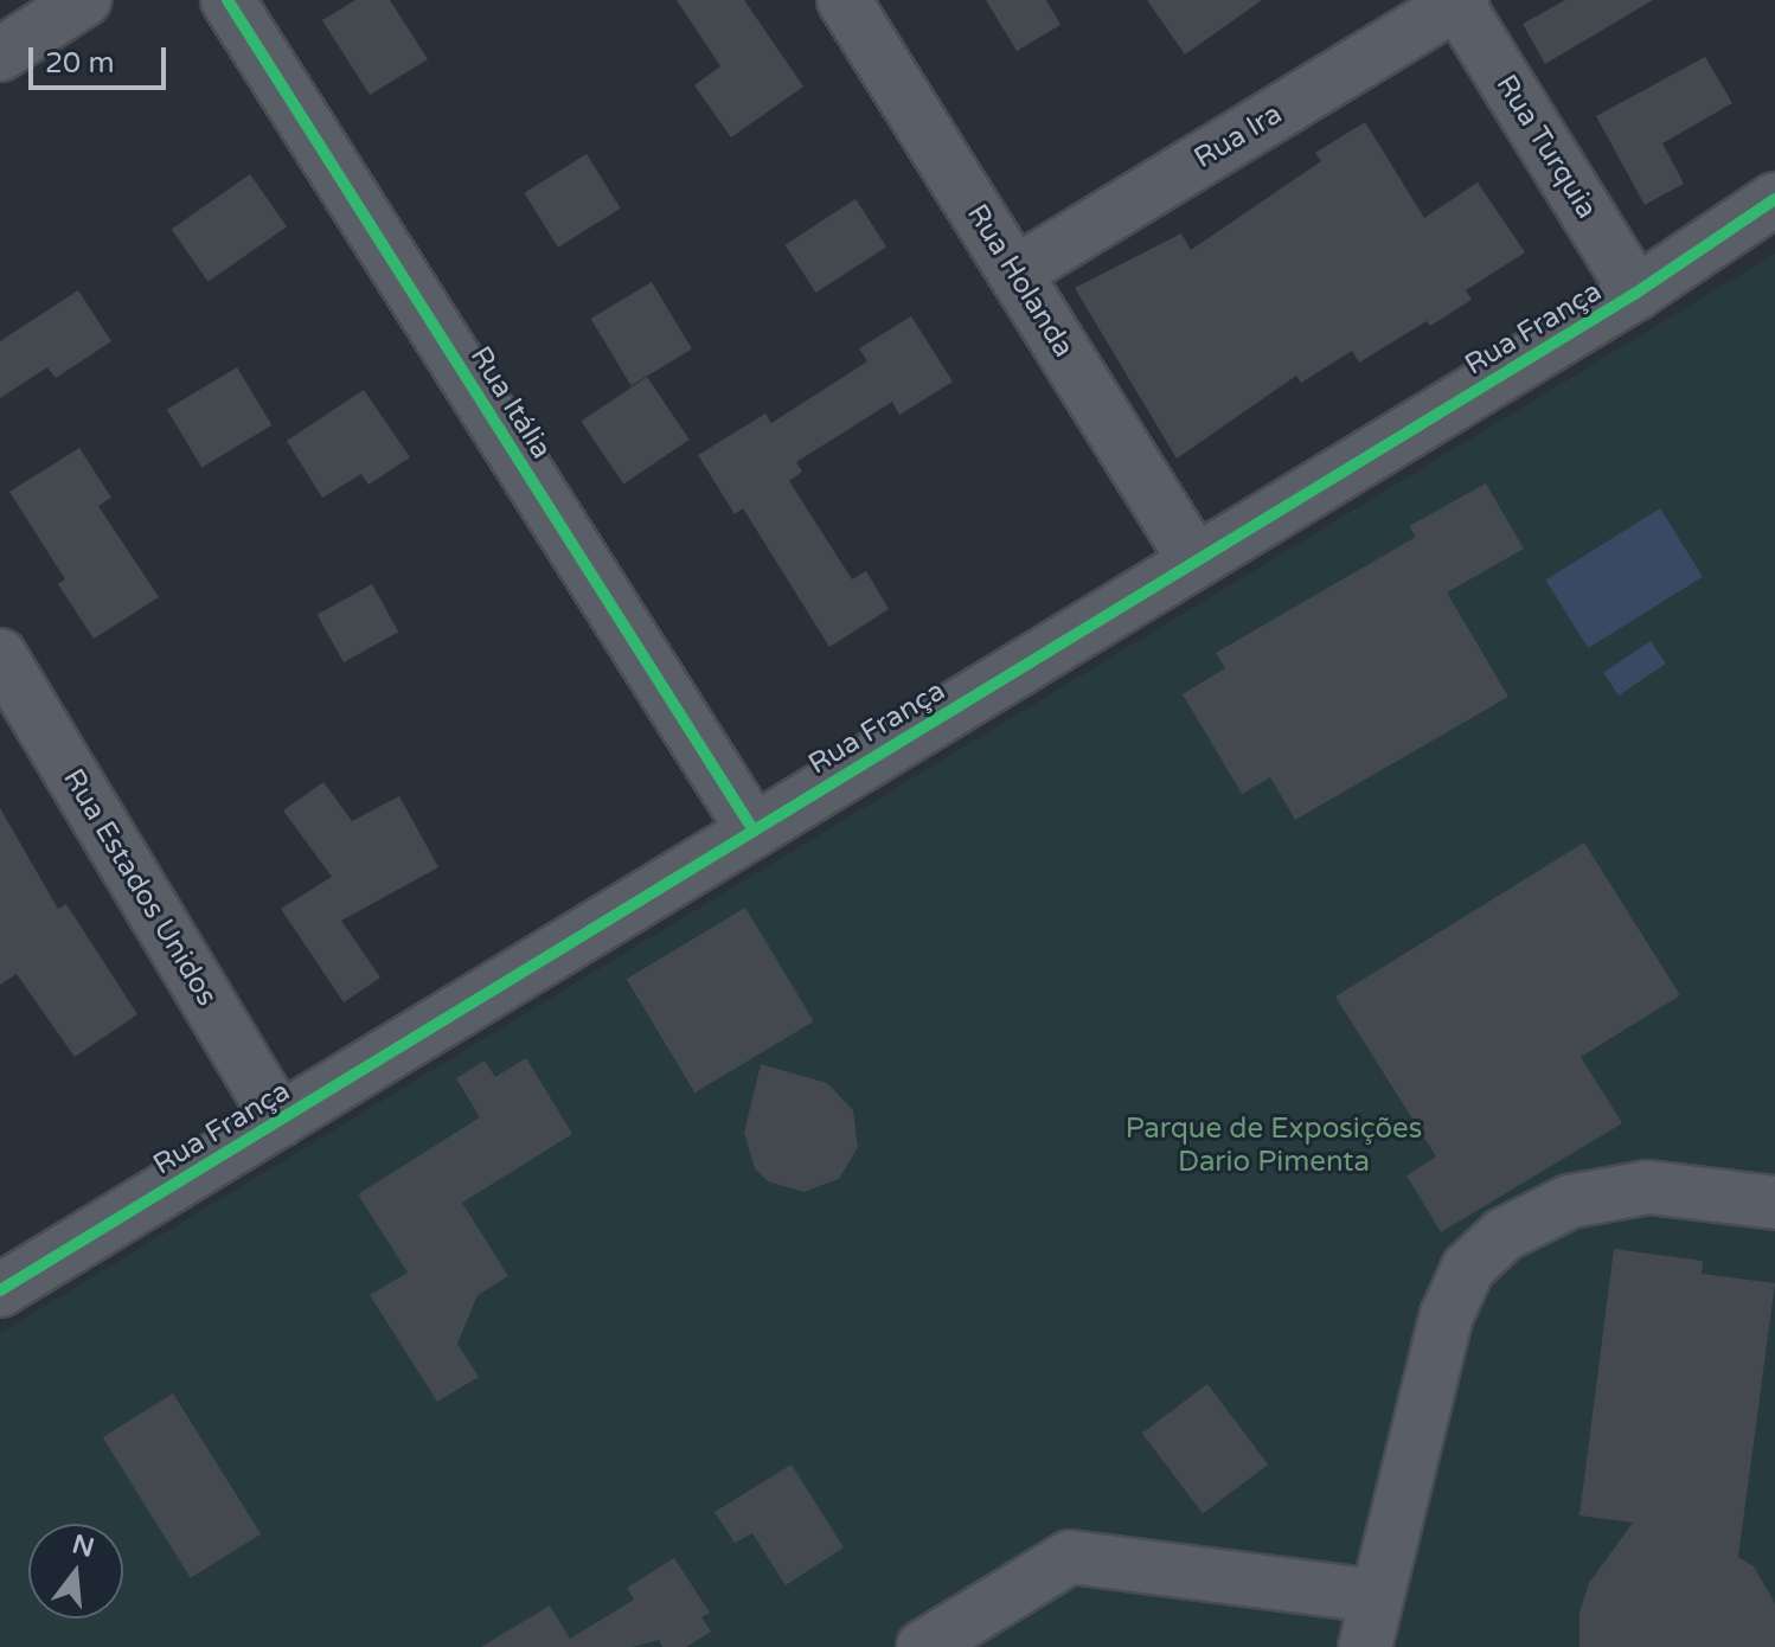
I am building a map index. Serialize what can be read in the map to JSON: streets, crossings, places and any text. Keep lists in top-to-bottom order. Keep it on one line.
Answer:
{"streets":{"street":["Rua Ira","Rua Turquia","Rua Holanda","Rua França","Rua Itália","Rua Estados Unidos"]},"crossings":[["Rua Ira","Rua Turquia"],["Rua Ira","Rua Holanda"],["Rua Turquia","Rua França"],["Rua Holanda","Rua França"],["Rua França","Rua Itália"],["Rua França","Rua Estados Unidos"]],"parks":["Parque de Exposições Dario Pimenta"],"scale_bar":"20 m","north":"top"}
